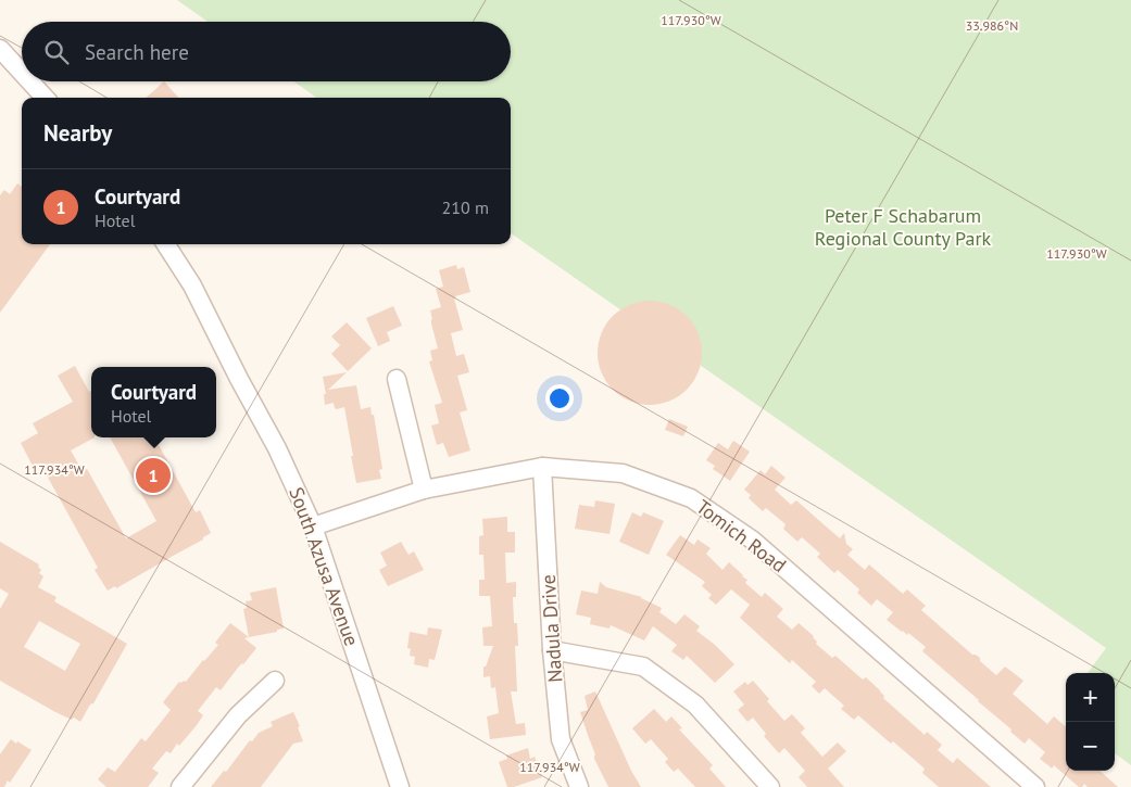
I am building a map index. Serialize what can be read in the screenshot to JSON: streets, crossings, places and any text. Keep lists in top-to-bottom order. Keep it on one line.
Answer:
{"streets":{"street":["Tomich Road","South Azusa Avenue","Nadula Drive"]},"crossings":[["Tomich Road","South Azusa Avenue"],["Tomich Road","Nadula Drive"]],"parks":["Peter F Schabarum Regional County Park"],"page":{"search":"Search here","heading":"Nearby","list":[{"mark":"1","name":"Courtyard","note":"Hotel","value":"210 m"}],"popup":["Courtyard","Hotel"],"pins":"1","map_buttons":["+","−"]},"coordinates":["117.930°W","33.986°N","117.934°W"]}
